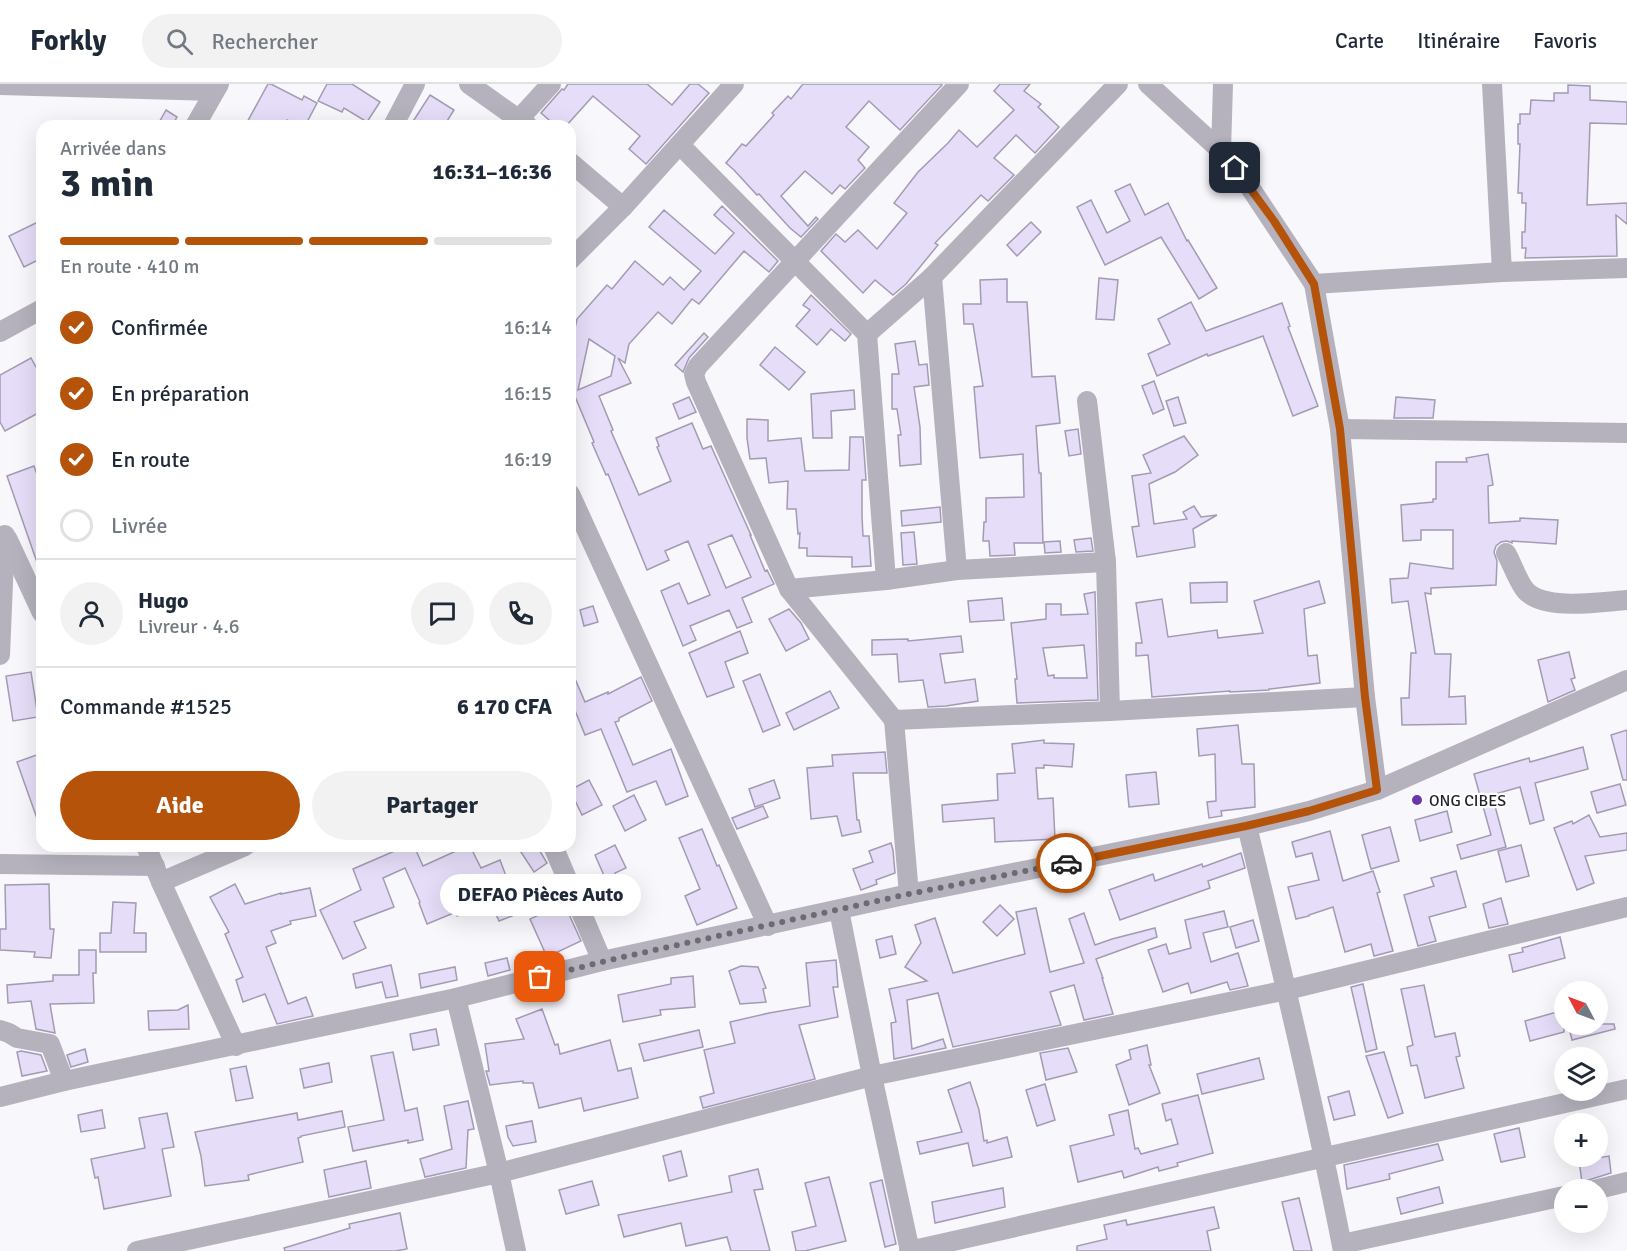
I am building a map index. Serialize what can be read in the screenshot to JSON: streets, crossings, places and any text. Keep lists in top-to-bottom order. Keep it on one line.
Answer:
{"places":["ONG CIBES","DEFAO Pièces Auto"],"north":"top left","page":{"header":"Forkly","search":"Rechercher","nav":["Carte","Itinéraire","Favoris"],"heading":["3 min","Arrivée dans","16:31–16:36"],"panel":["Hugo","Livreur · 4.6","Commande #1525","6 170 CFA"],"bar":"En route · 410 m","list":[["Confirmée","16:14"],["En préparation","16:15"],["En route","16:19"],"Livrée"],"buttons":["Aide","Partager"],"bubble":"DEFAO Pièces Auto","map_buttons":["+","−"]}}
